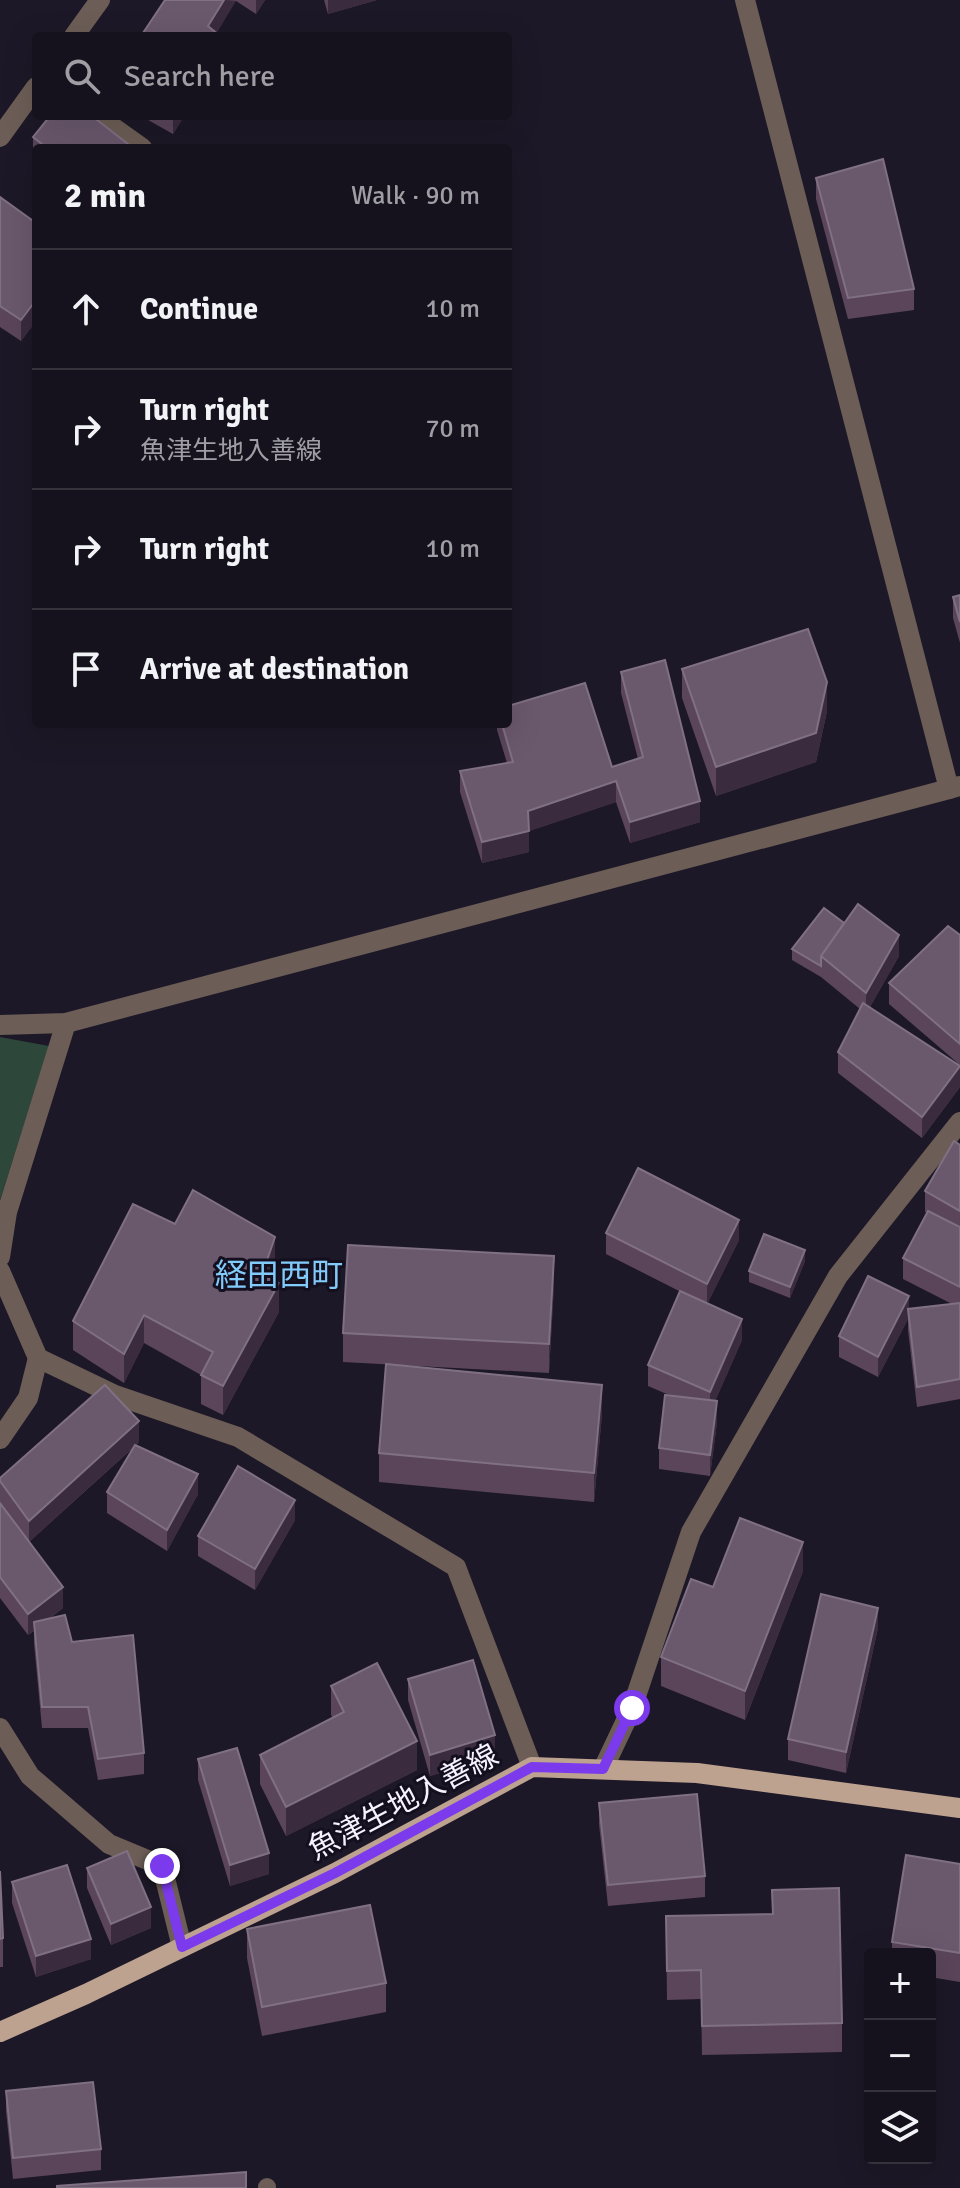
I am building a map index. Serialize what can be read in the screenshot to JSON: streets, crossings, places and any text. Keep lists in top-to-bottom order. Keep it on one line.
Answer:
{"streets":{"main road":["魚津生地入善線"]},"districts":["経田西町"],"page":{"search":"Search here","heading":["2 min","Walk · 90 m"],"list":[["Continue","10 m"],["Turn right","魚津生地入善線","70 m"],["Turn right","10 m"],"Arrive at destination"],"map_buttons":["+","−"]}}
